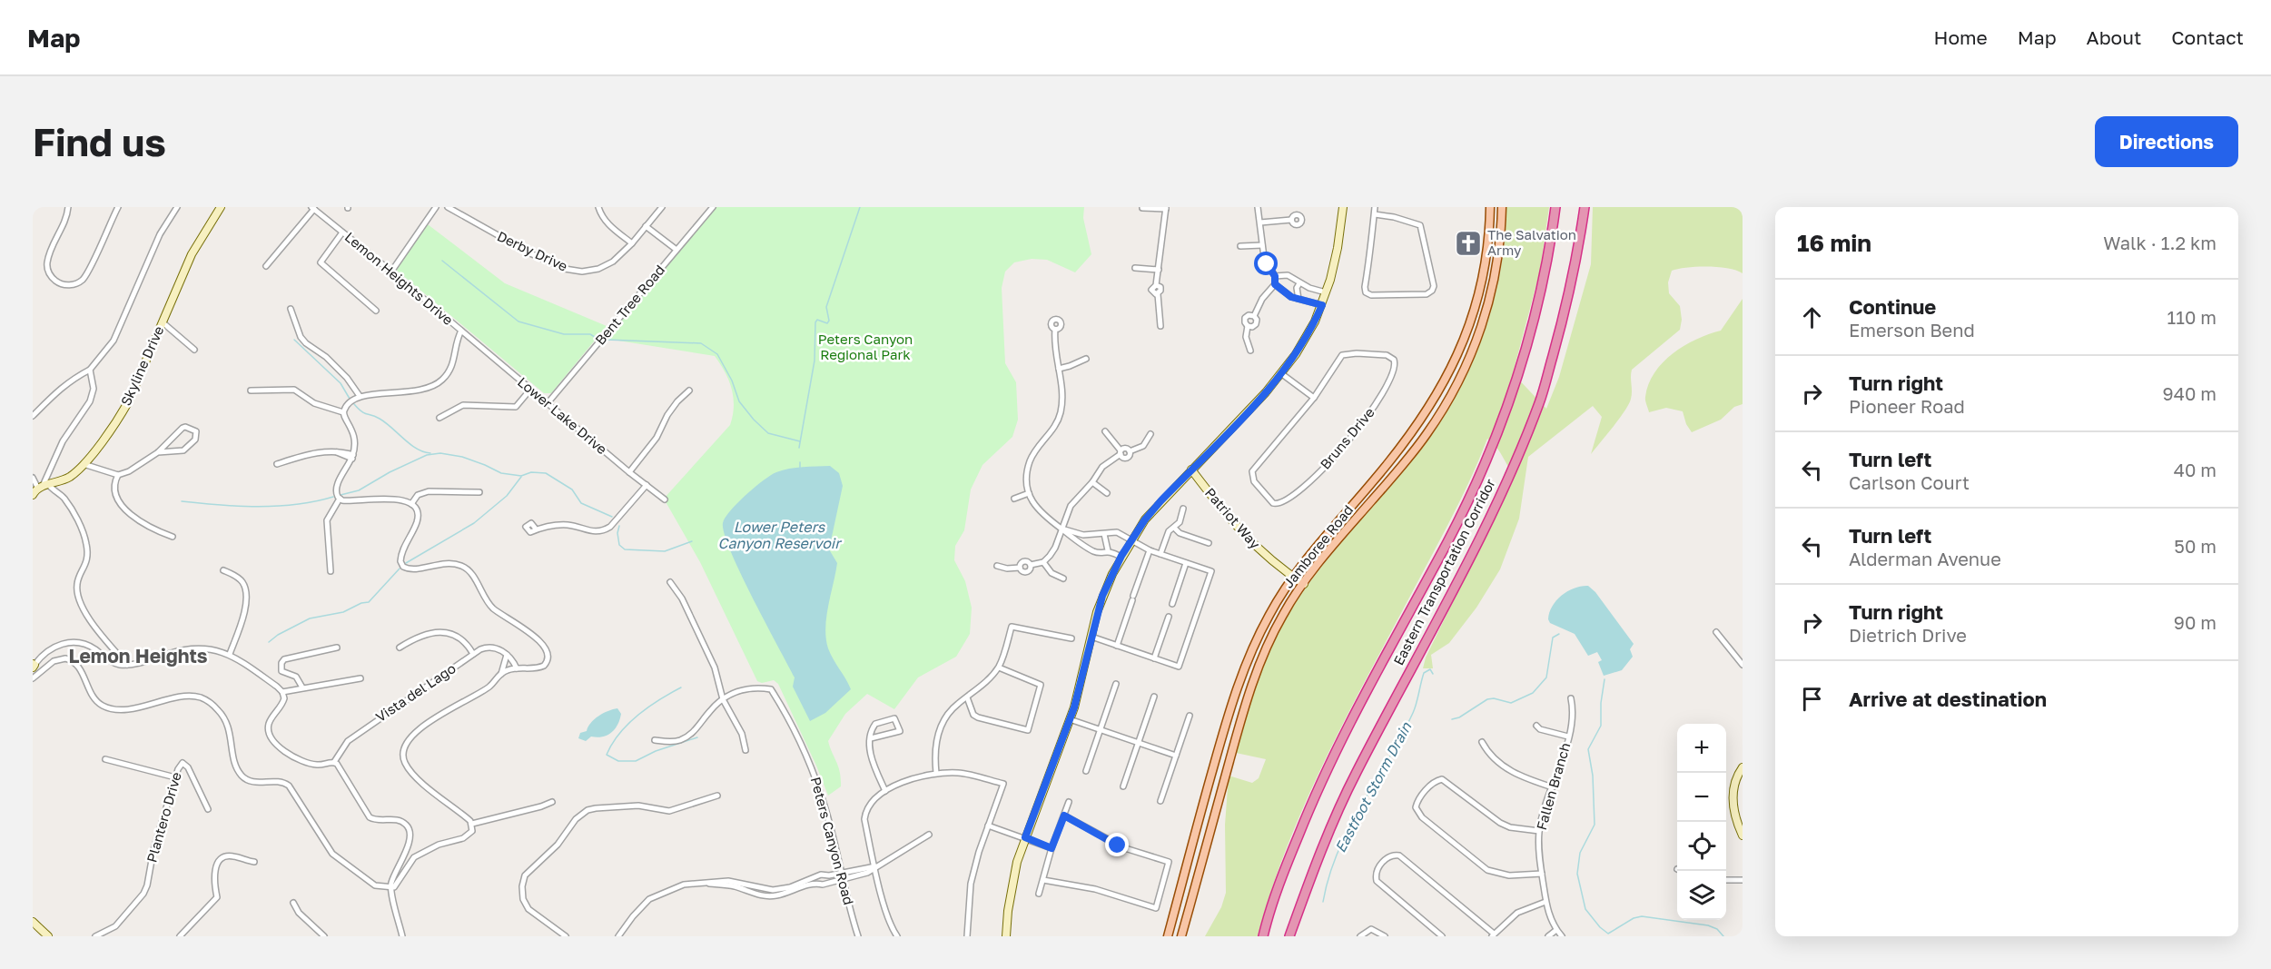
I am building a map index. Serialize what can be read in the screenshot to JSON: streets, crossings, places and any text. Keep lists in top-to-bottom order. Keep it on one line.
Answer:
{"streets":{"highway":["Eastern Transportation Corridor"],"main road":["Jamboree Road"],"street":["Derby Drive","Lemon Heights Drive","Bent Tree Road","Skyline Drive","Lower Lake Drive","Bruns Drive","Patriot Way","Vista del Lago","Fallen Branch","Plantero Drive","Peters Canyon Road"]},"crossings":[["Lemon Heights Drive","Lower Lake Drive"],["Bent Tree Road","Lower Lake Drive"],["Patriot Way","Jamboree Road"]],"districts":["Lemon Heights"],"water":["Lower Peters Canyon Reservoir","Eastfoot Storm Drain"],"parks":["Peters Canyon Regional Park"],"places":{"church":["The Salvation Army"]},"page":{"header":"Map","nav":["Home","Map","About","Contact"],"buttons":"Directions","title":"Find us","heading":["16 min","Walk · 1.2 km"],"list":[["Continue","Emerson Bend","110 m"],["Turn right","Pioneer Road","940 m"],["Turn left","Carlson Court","40 m"],["Turn left","Alderman Avenue","50 m"],["Turn right","Dietrich Drive","90 m"],"Arrive at destination"],"map_buttons":["+","−"]}}
